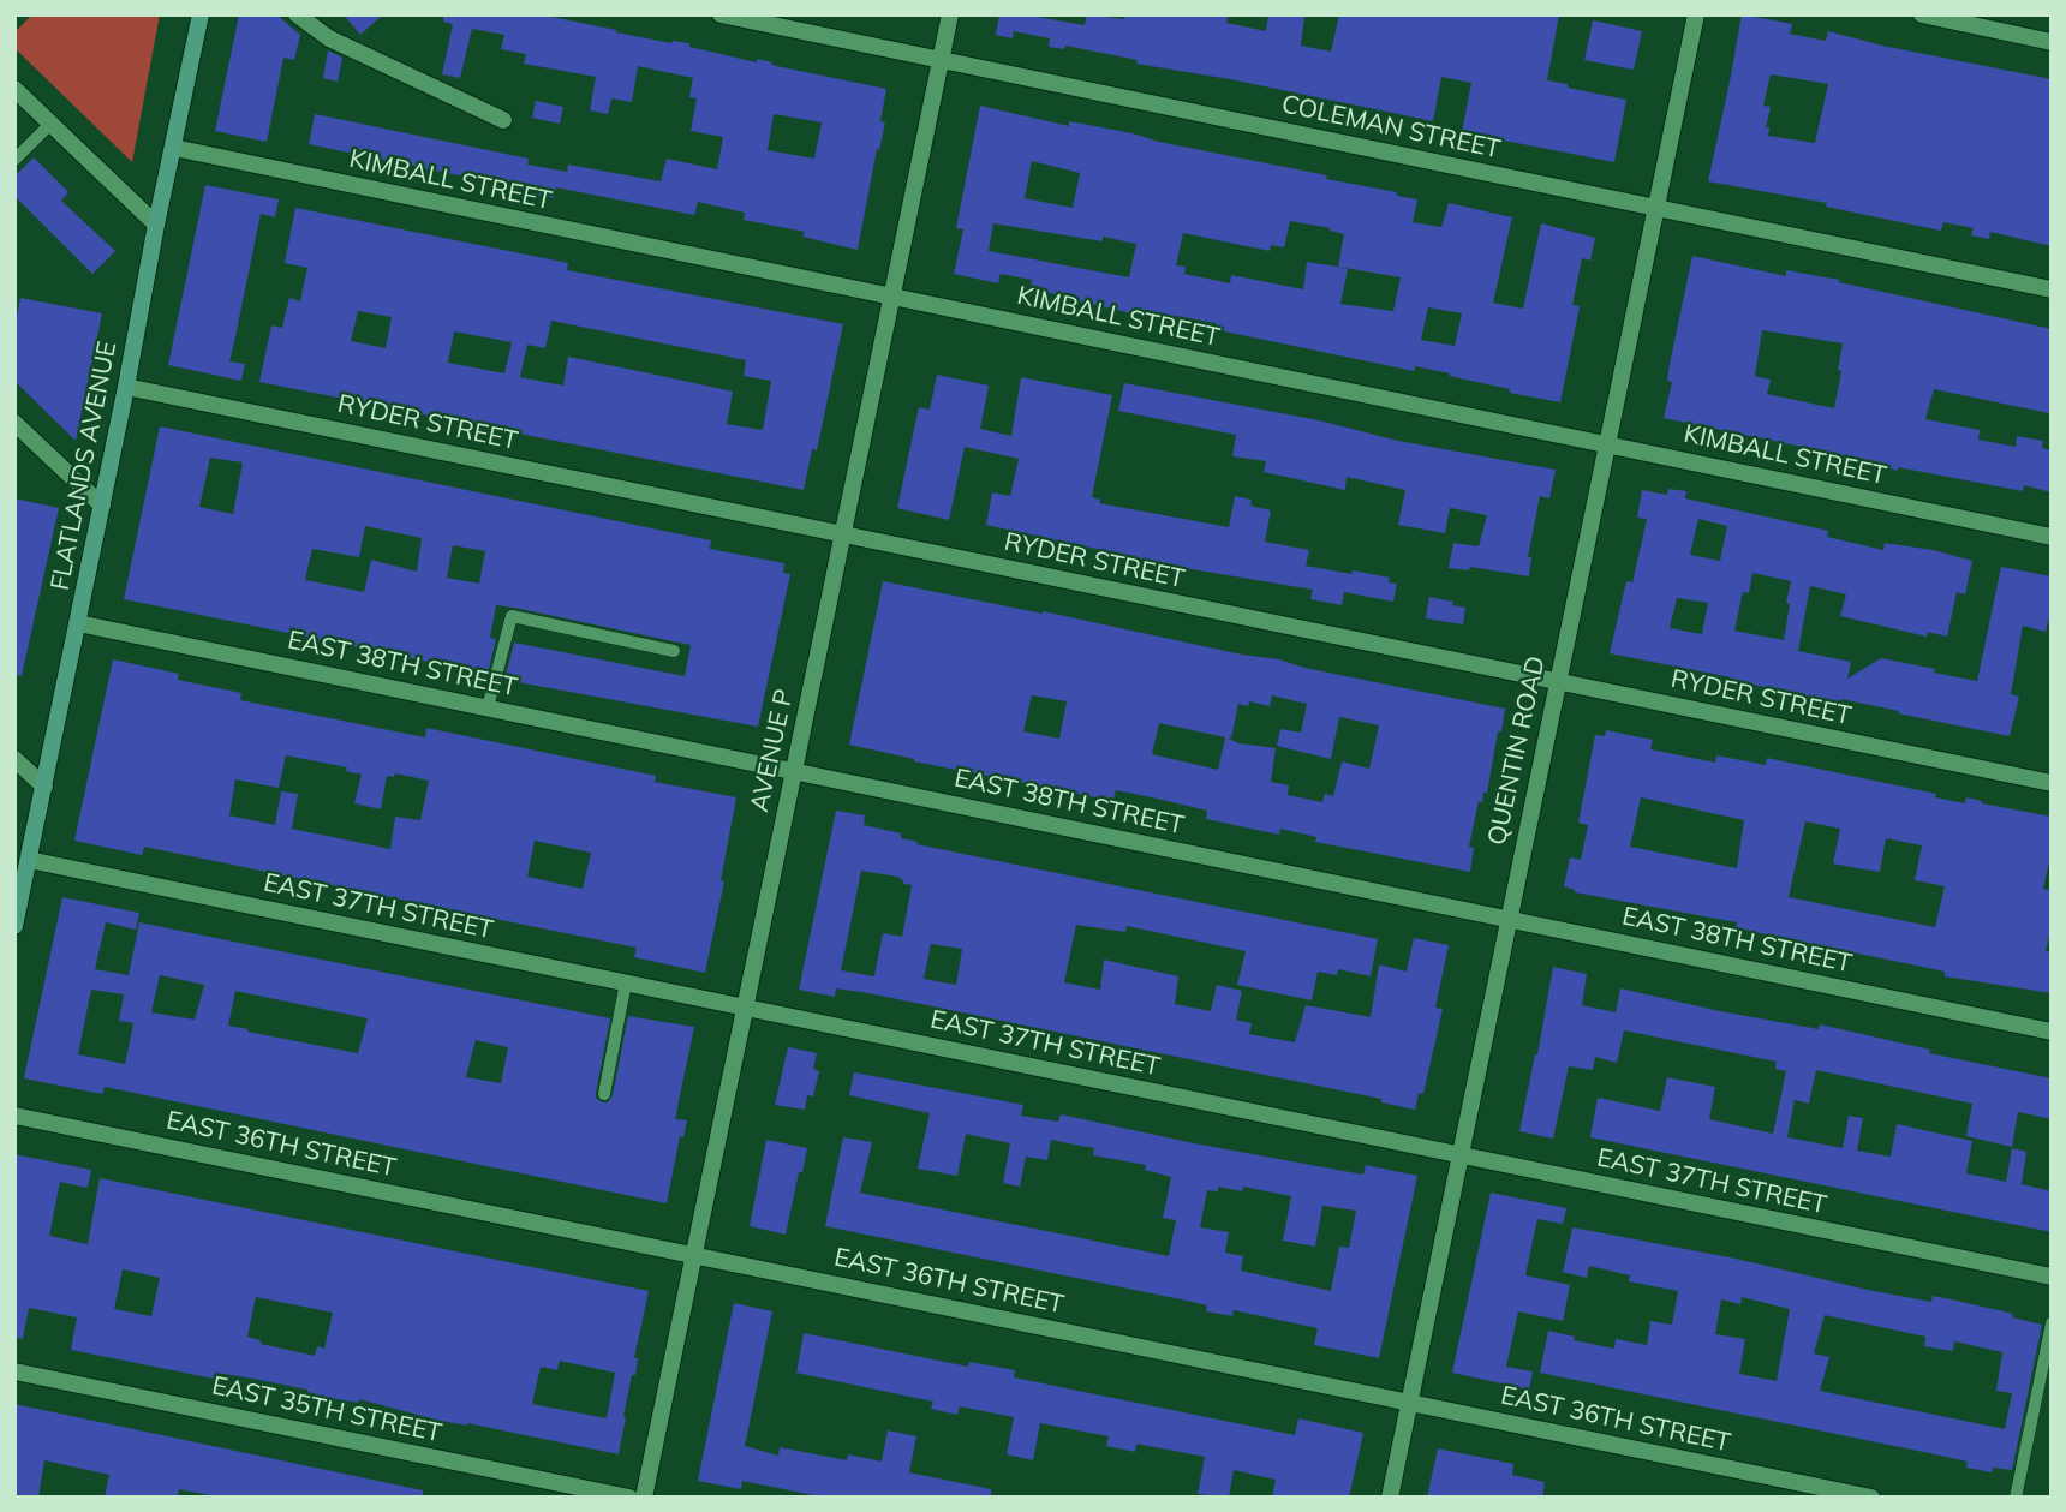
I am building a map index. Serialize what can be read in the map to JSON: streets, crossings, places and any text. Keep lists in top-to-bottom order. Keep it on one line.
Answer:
{"streets":{"main road":["FLATLANDS AVENUE"],"street":["COLEMAN STREET","KIMBALL STREET","RYDER STREET","EAST 38TH STREET","AVENUE P","QUENTIN ROAD","EAST 37TH STREET","EAST 36TH STREET","EAST 35TH STREET"]},"crossings":[["COLEMAN STREET","AVENUE P"],["COLEMAN STREET","QUENTIN ROAD"],["KIMBALL STREET","FLATLANDS AVENUE"],["KIMBALL STREET","AVENUE P"],["KIMBALL STREET","QUENTIN ROAD"],["RYDER STREET","FLATLANDS AVENUE"],["RYDER STREET","AVENUE P"],["RYDER STREET","QUENTIN ROAD"],["FLATLANDS AVENUE","EAST 38TH STREET"],["FLATLANDS AVENUE","EAST 37TH STREET"],["EAST 38TH STREET","AVENUE P"],["EAST 38TH STREET","QUENTIN ROAD"],["AVENUE P","EAST 37TH STREET"],["AVENUE P","EAST 36TH STREET"],["QUENTIN ROAD","EAST 37TH STREET"],["QUENTIN ROAD","EAST 36TH STREET"]]}
